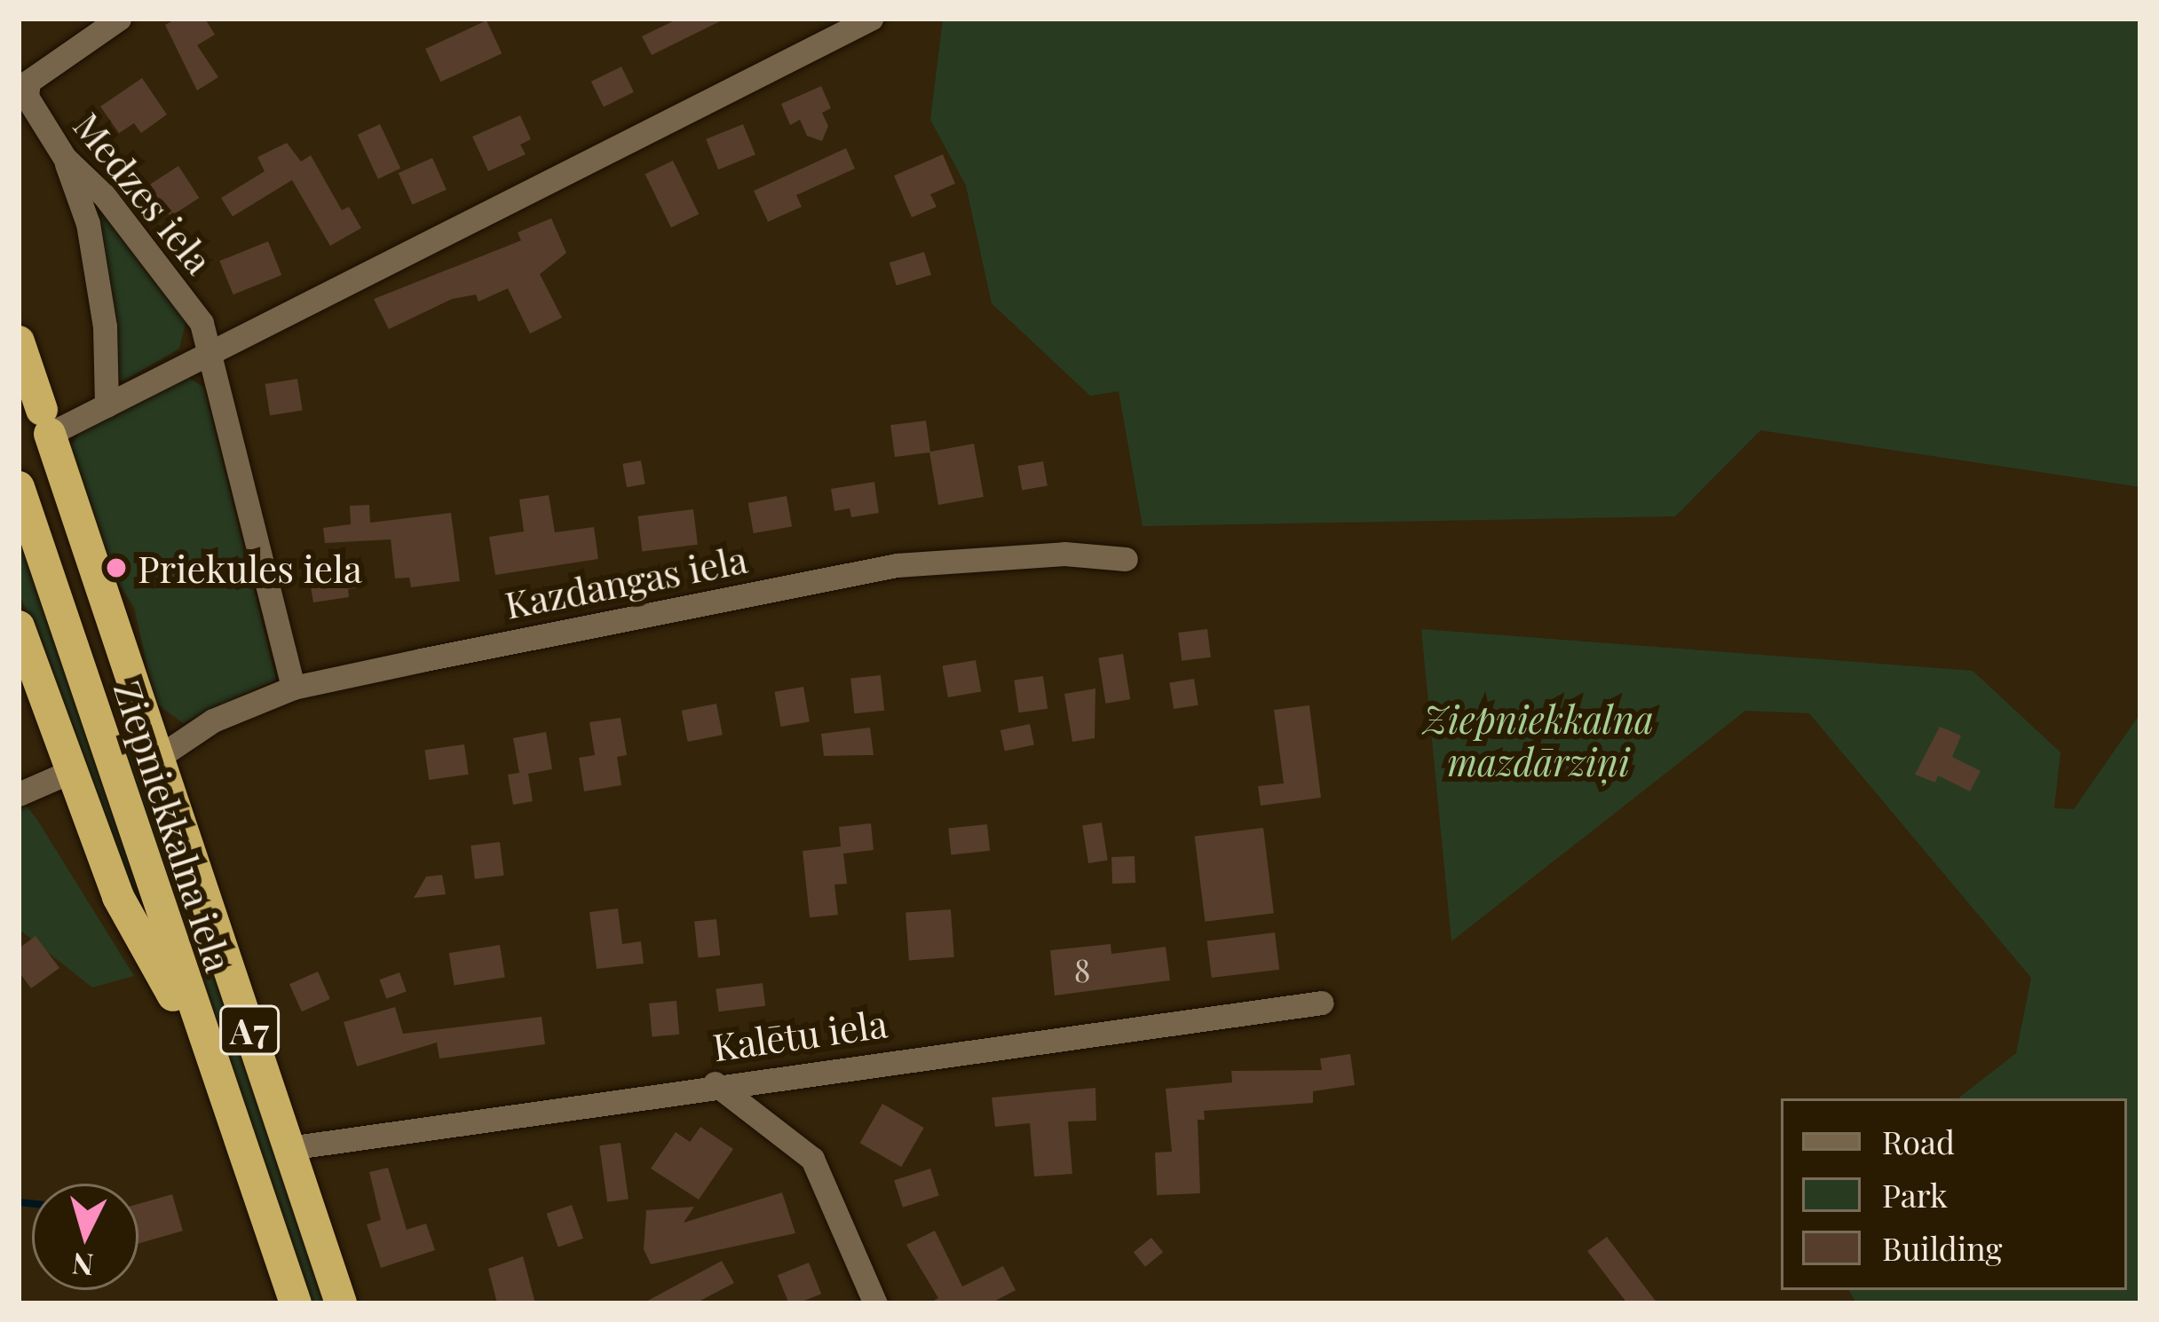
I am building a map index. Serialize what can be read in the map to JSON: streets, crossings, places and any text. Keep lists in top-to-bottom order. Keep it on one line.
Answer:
{"streets":{"highway":["Ziepniekkalna iela","A7"],"street":["Medzes iela","Kazdangas iela","Kalētu iela"]},"crossings":[["Medzes iela","Kazdangas iela"],["Kazdangas iela","Ziepniekkalna iela"],["Ziepniekkalna iela","Kalētu iela"]],"parks":["Ziepniekkalna mazdārziņi"],"places":["Priekules iela"],"house_numbers":["8"],"legend":["Road","Park","Building"],"north":"bottom"}
